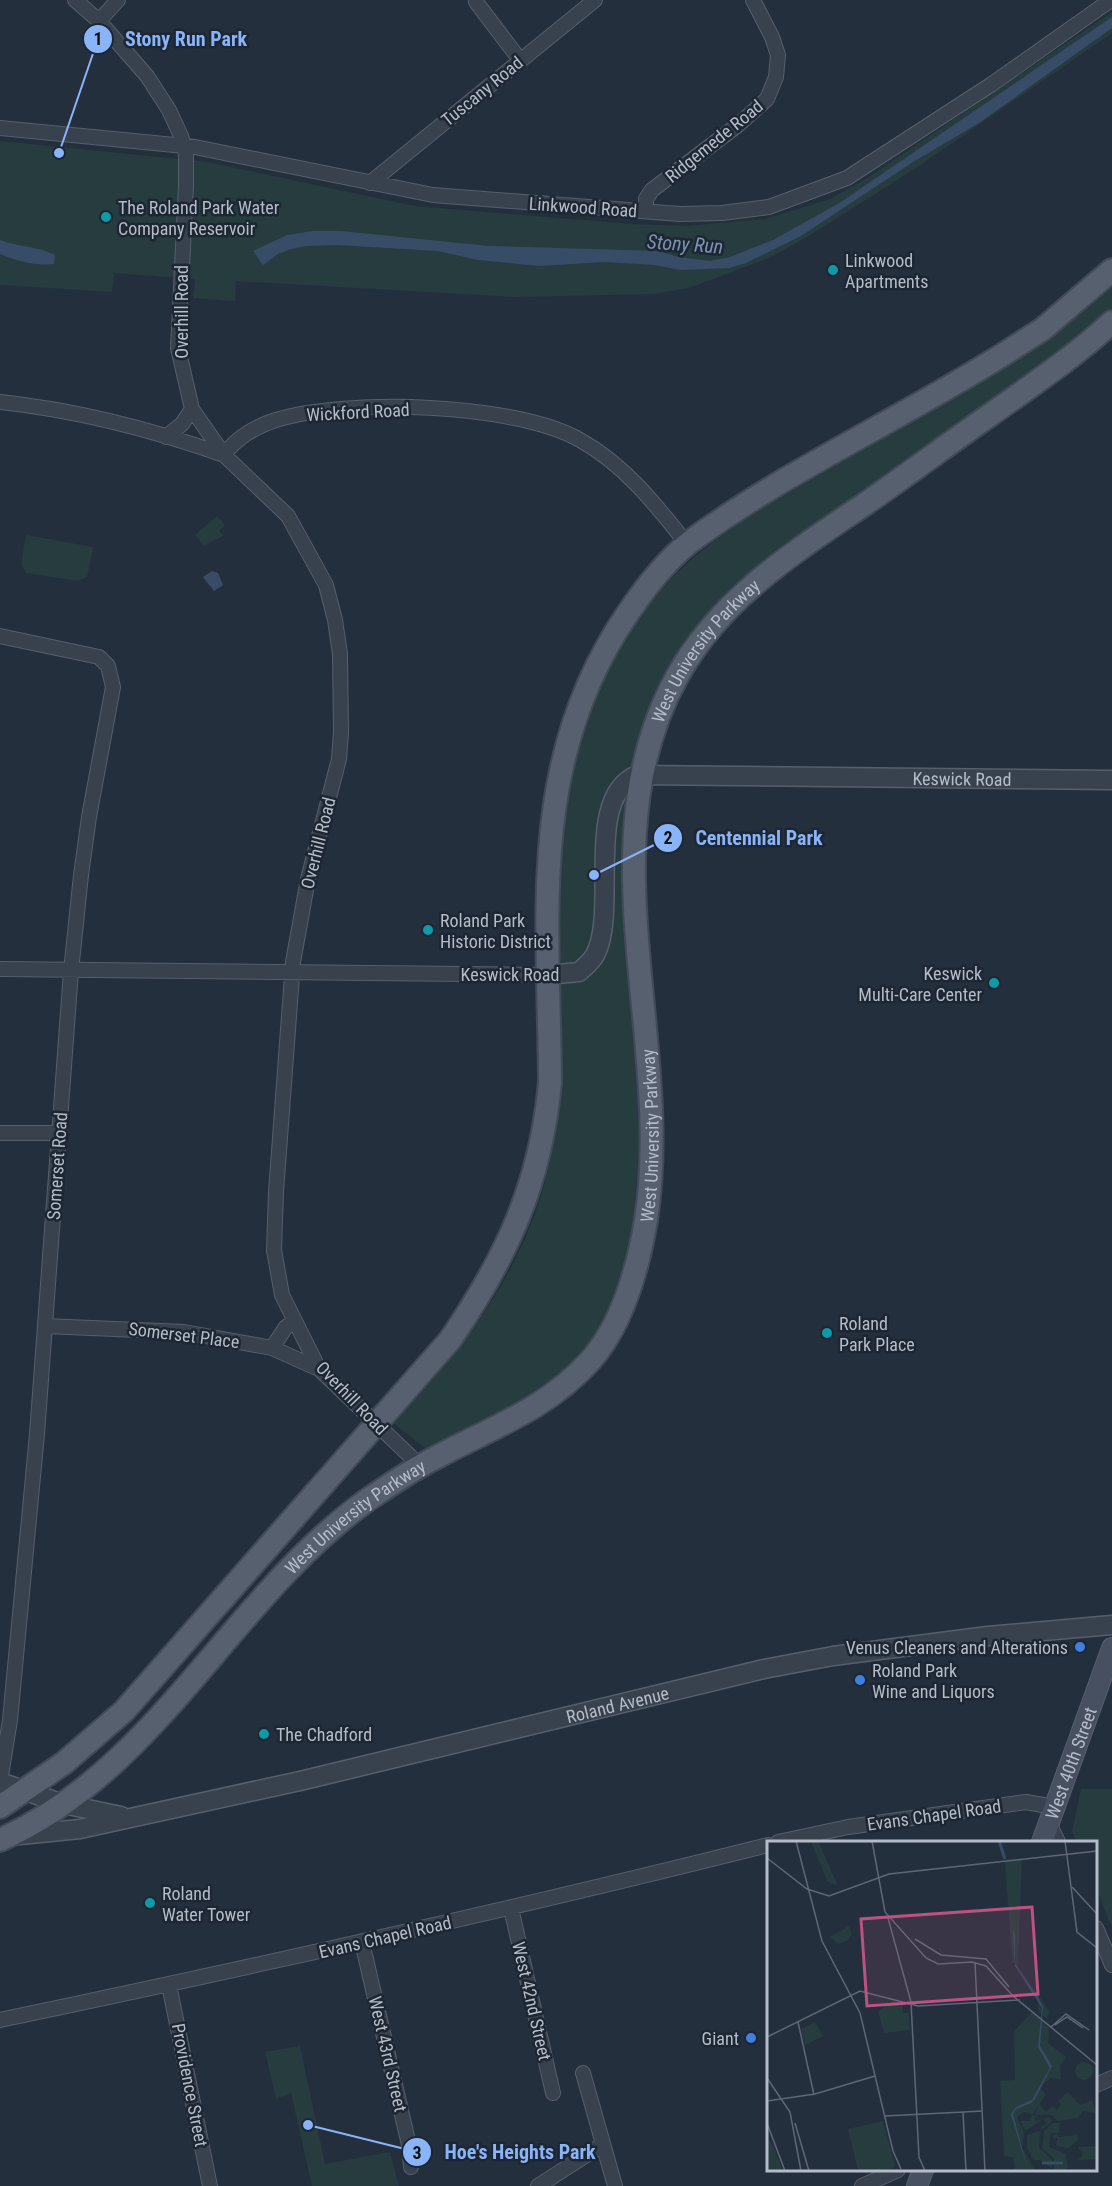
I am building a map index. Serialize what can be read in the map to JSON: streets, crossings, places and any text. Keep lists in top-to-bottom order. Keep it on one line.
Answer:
{"streets":{"main road":["West University Parkway","West 40th Street"],"street":["Tuscany Road","Ridgemede Road","Linkwood Road","Overhill Road","Wickford Road","Keswick Road","Somerset Road","Somerset Place","Roland Avenue","Evans Chapel Road","West 42nd Street","West 43rd Street","Providence Street"]},"crossings":[["Tuscany Road","Linkwood Road"],["Ridgemede Road","Linkwood Road"],["Linkwood Road","Overhill Road"],["Overhill Road","Wickford Road"],["Overhill Road","West University Parkway"],["Overhill Road","Keswick Road"],["Overhill Road","Somerset Place"],["Wickford Road","West University Parkway"],["West University Parkway","Keswick Road"],["West University Parkway","Roland Avenue"],["Keswick Road","Somerset Road"],["Somerset Road","Somerset Place"],["Somerset Road","Roland Avenue"],["West 40th Street","Evans Chapel Road"],["Evans Chapel Road","West 42nd Street"],["Evans Chapel Road","West 43rd Street"],["Evans Chapel Road","Providence Street"]],"water":["Stony Run"],"places":["Stony Run Park","The Roland Park Water Company Reservoir","Linkwood Apartments","Centennial Park","Roland Park Historic District","Keswick Multi-Care Center","Roland Park Place","Venus Cleaners and Alterations","Roland Park Wine and Liquors","The Chadford","Roland Water Tower","Giant","Hoe's Heights Park"]}
